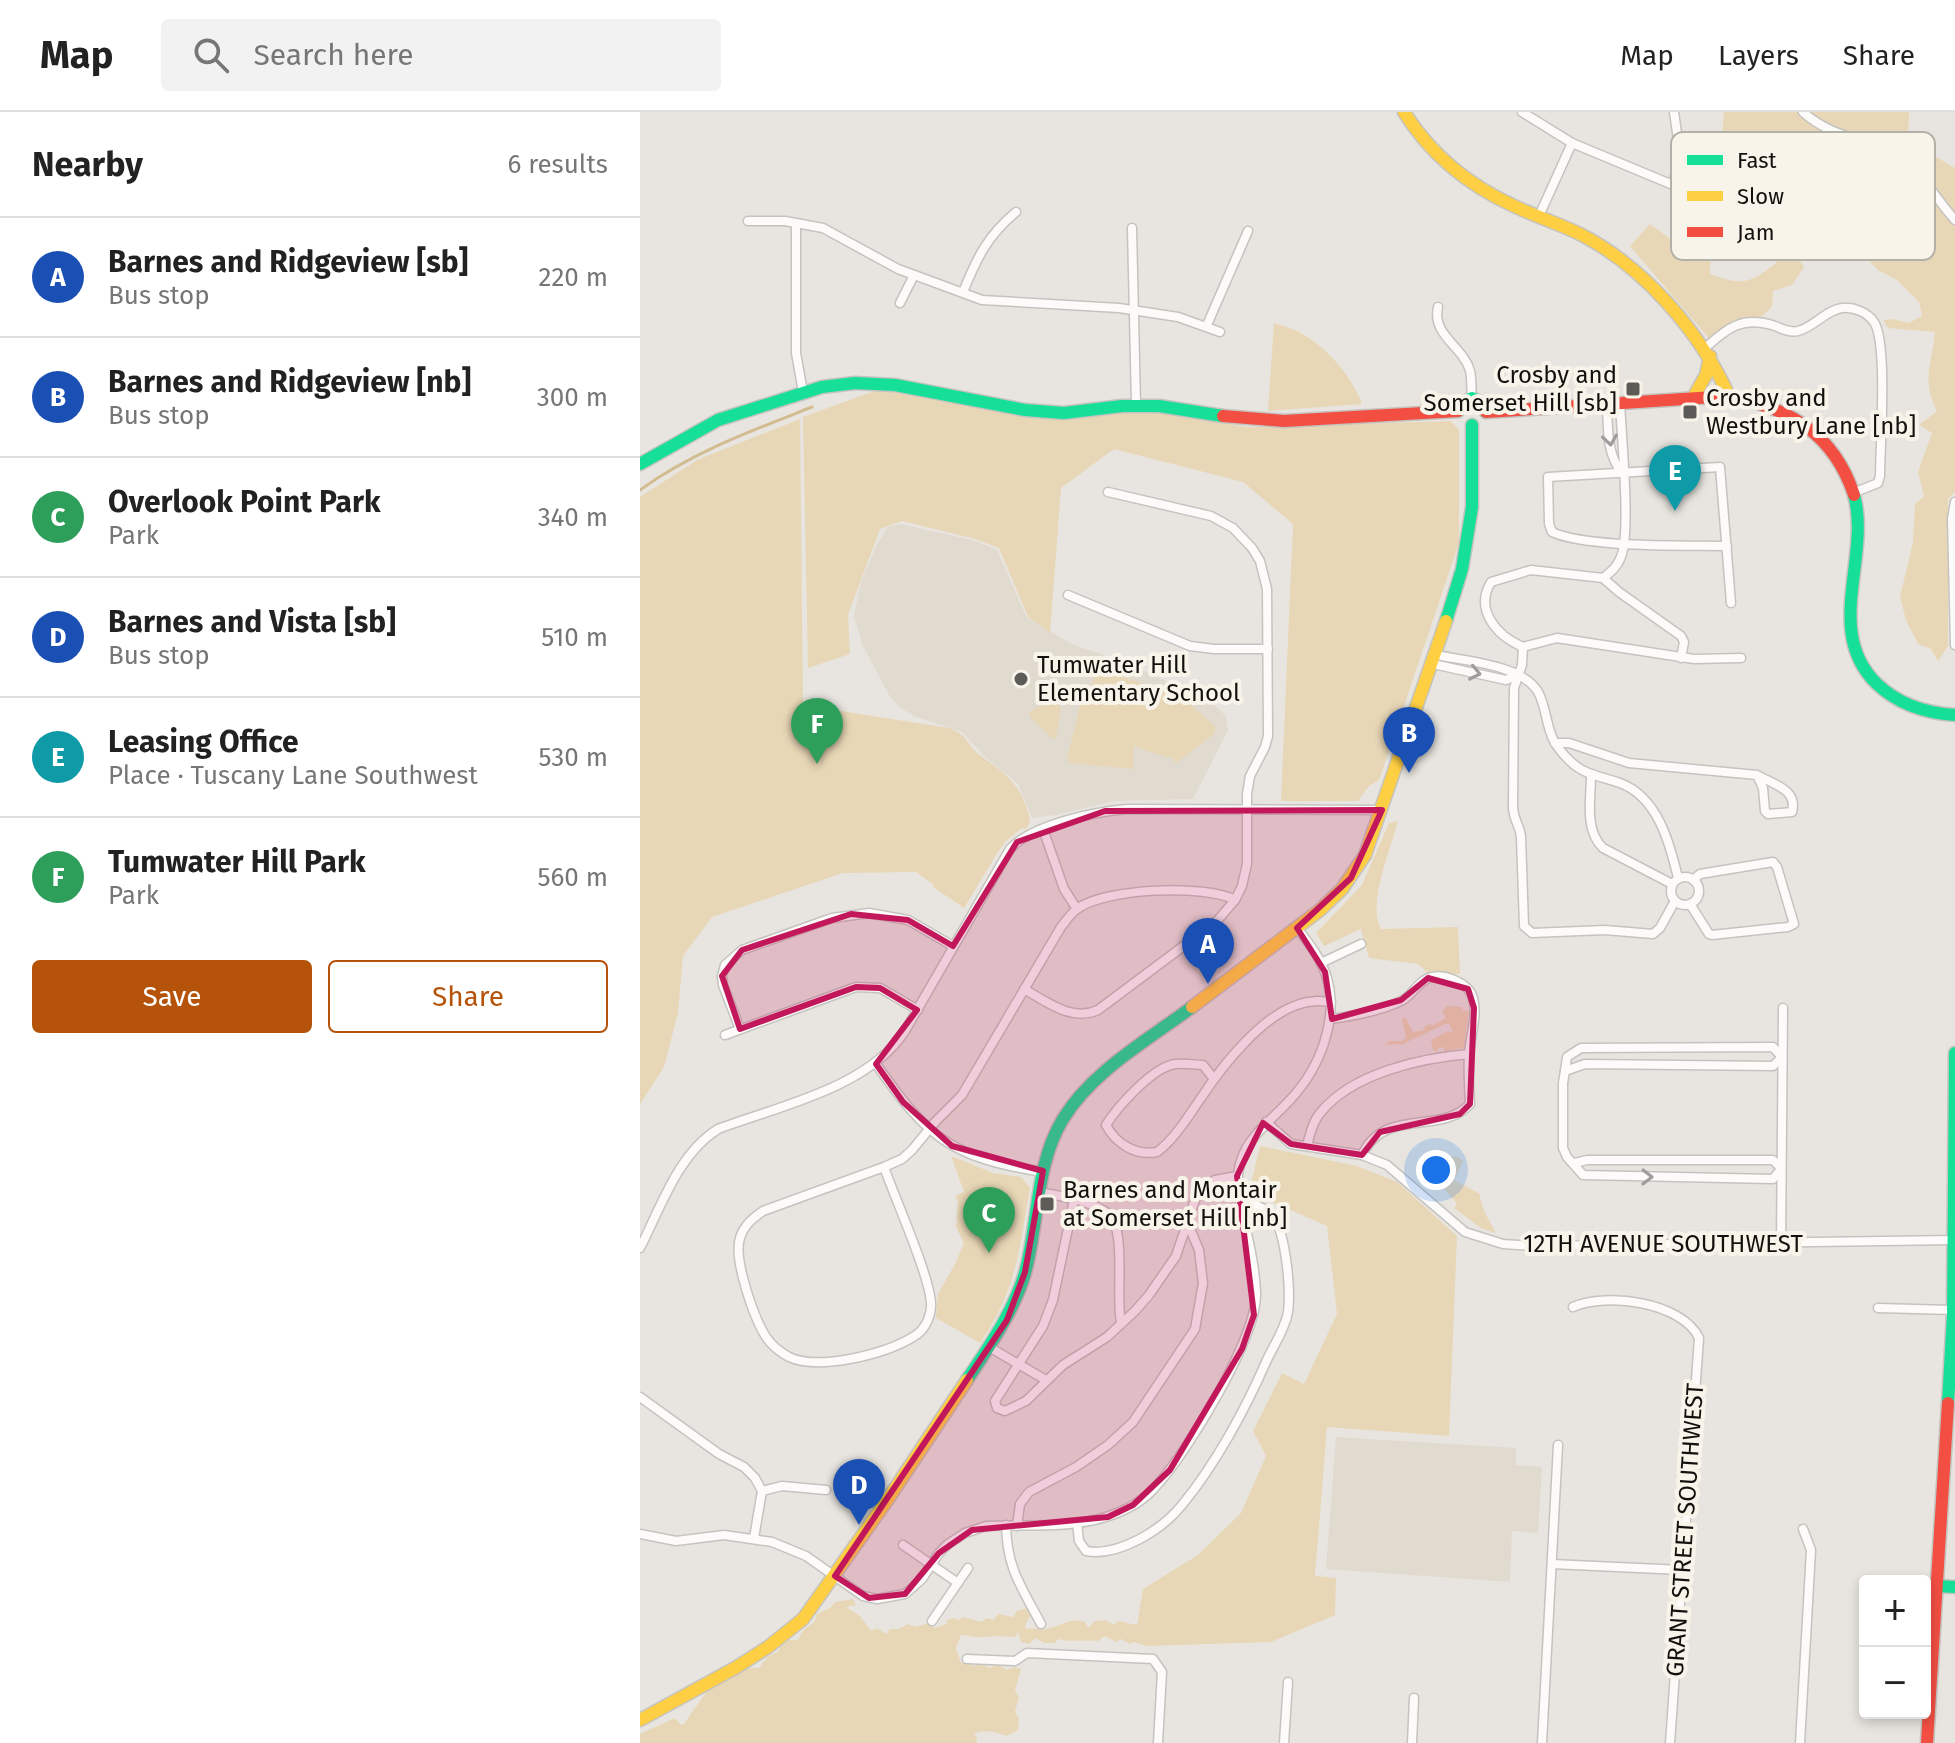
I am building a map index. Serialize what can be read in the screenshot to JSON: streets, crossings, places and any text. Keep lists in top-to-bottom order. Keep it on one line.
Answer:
{"streets":{"street":["12TH AVENUE SOUTHWEST","GRANT STREET SOUTHWEST"]},"places":{"transit":["Crosby and Somerset Hill [sb]","Crosby and Westbury Lane [nb]","Barnes and Montair at Somerset Hill [nb]"],"other":["Tumwater Hill Elementary School"]},"legend":["Fast","Slow","Jam"],"page":{"header":"Map","search":"Search here","nav":["Map","Layers","Share"],"heading":["Nearby","6 results"],"list":[{"mark":"A","name":"Barnes and Ridgeview [sb]","note":"Bus stop","value":"220 m"},{"mark":"B","name":"Barnes and Ridgeview [nb]","note":"Bus stop","value":"300 m"},{"mark":"C","name":"Overlook Point Park","note":"Park","value":"340 m"},{"mark":"D","name":"Barnes and Vista [sb]","note":"Bus stop","value":"510 m"},{"mark":"E","name":"Leasing Office","note":"Place · Tuscany Lane Southwest","value":"530 m"},{"mark":"F","name":"Tumwater Hill Park","note":"Park","value":"560 m"}],"pins":["E","F","B","A","C","D"],"buttons":["Save","Share"],"map_buttons":["+","−"]}}
